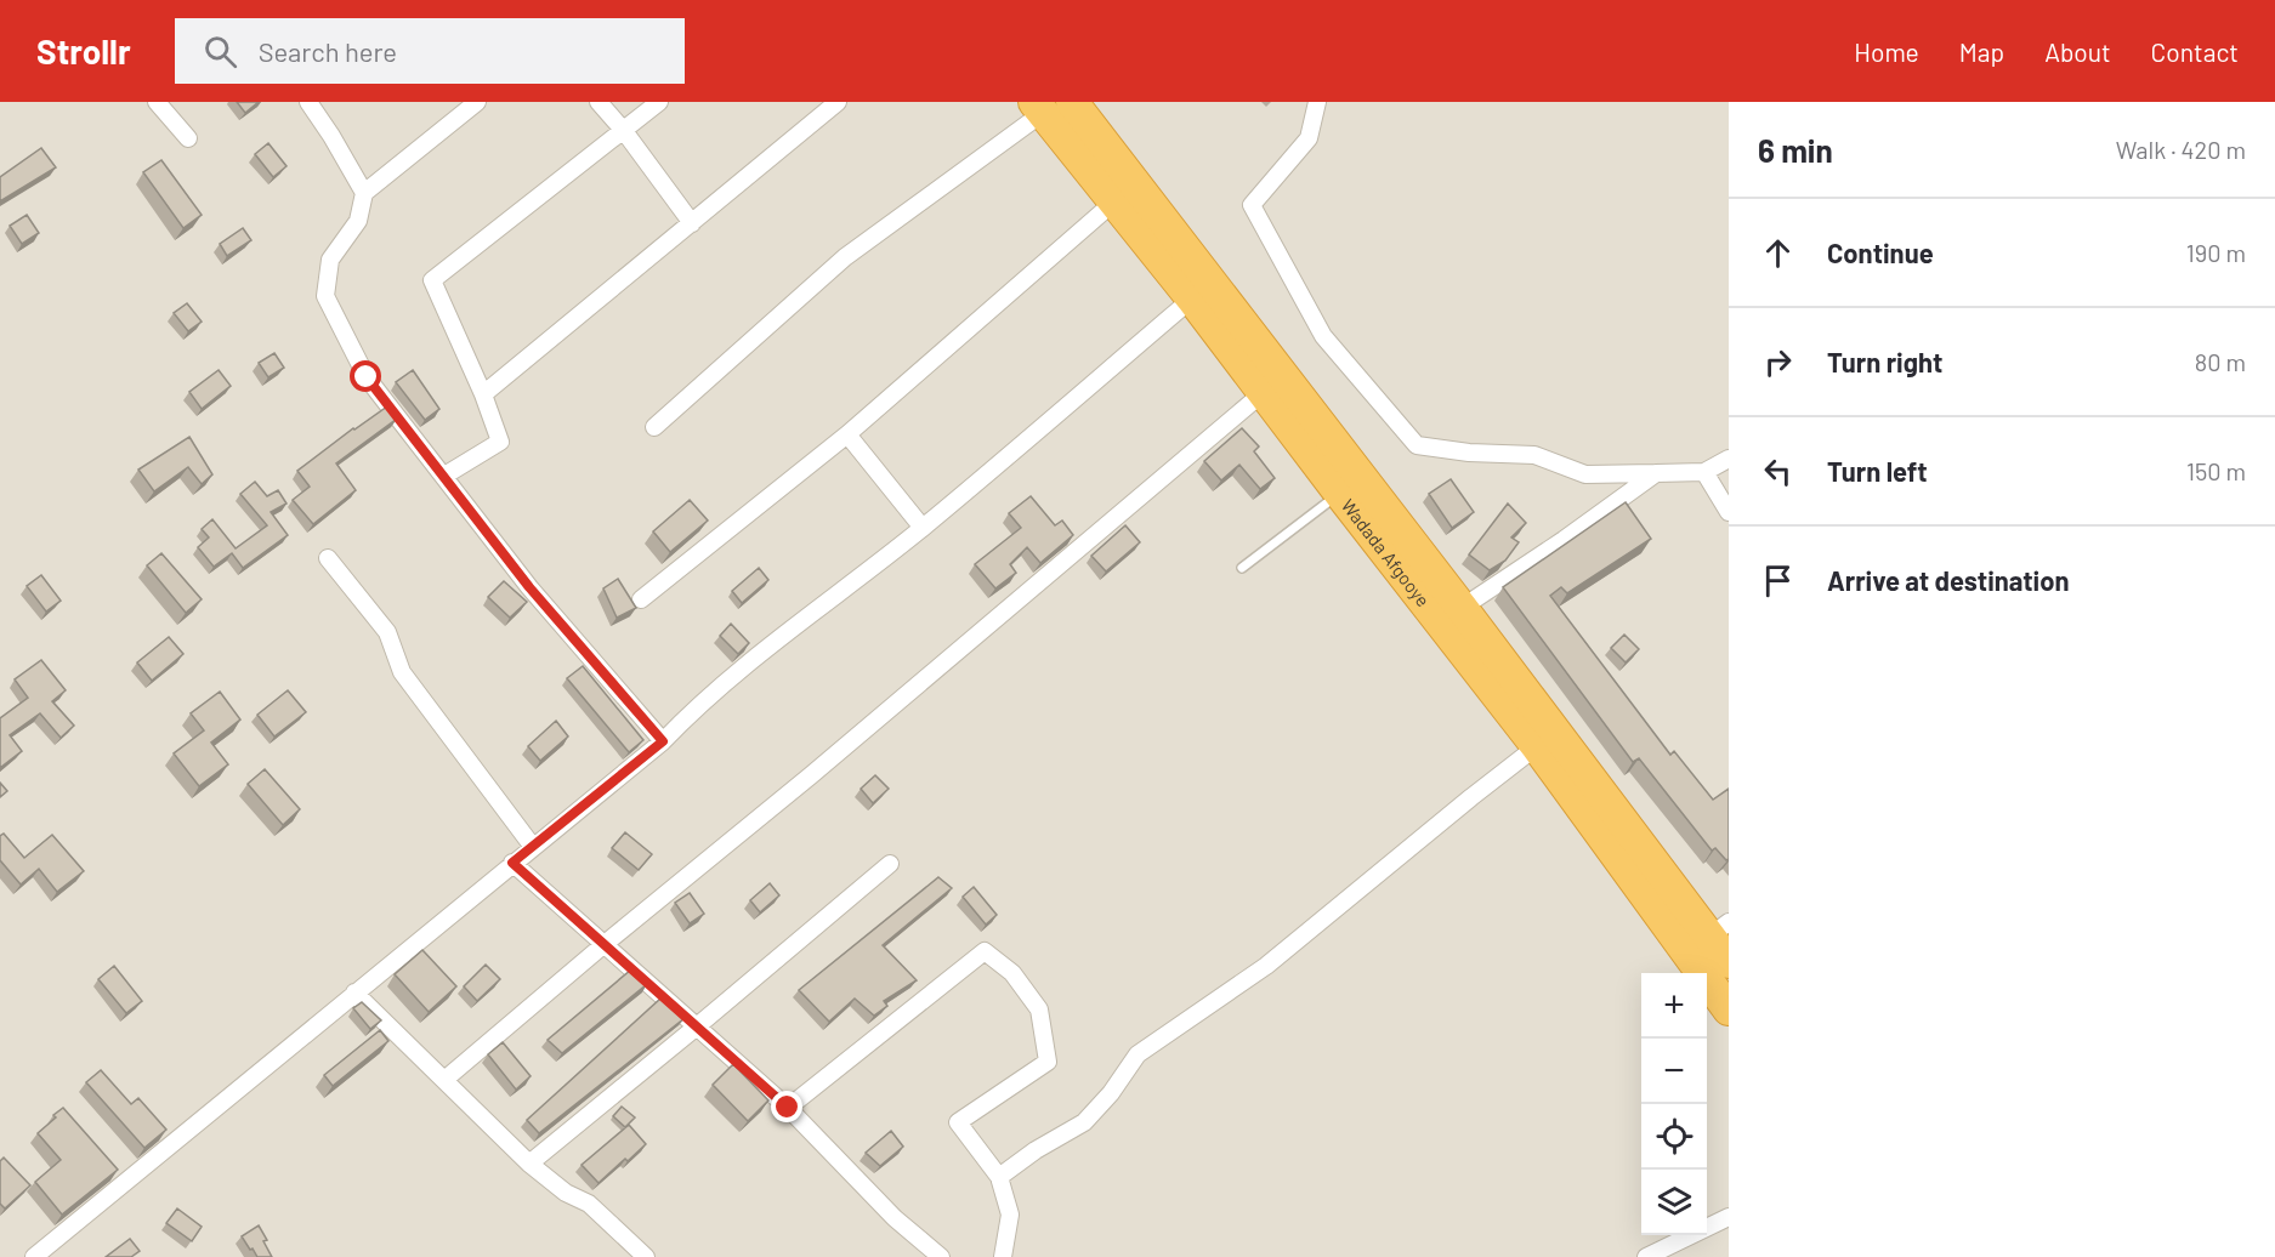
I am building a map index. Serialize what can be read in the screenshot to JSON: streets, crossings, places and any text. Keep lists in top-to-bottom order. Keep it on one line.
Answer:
{"streets":{"highway":["Wadada Afgooye"]},"page":{"header":"Strollr","search":"Search here","nav":["Home","Map","About","Contact"],"heading":["6 min","Walk · 420 m"],"list":[["Continue","190 m"],["Turn right","80 m"],["Turn left","150 m"],"Arrive at destination"],"map_buttons":["+","−"]}}
